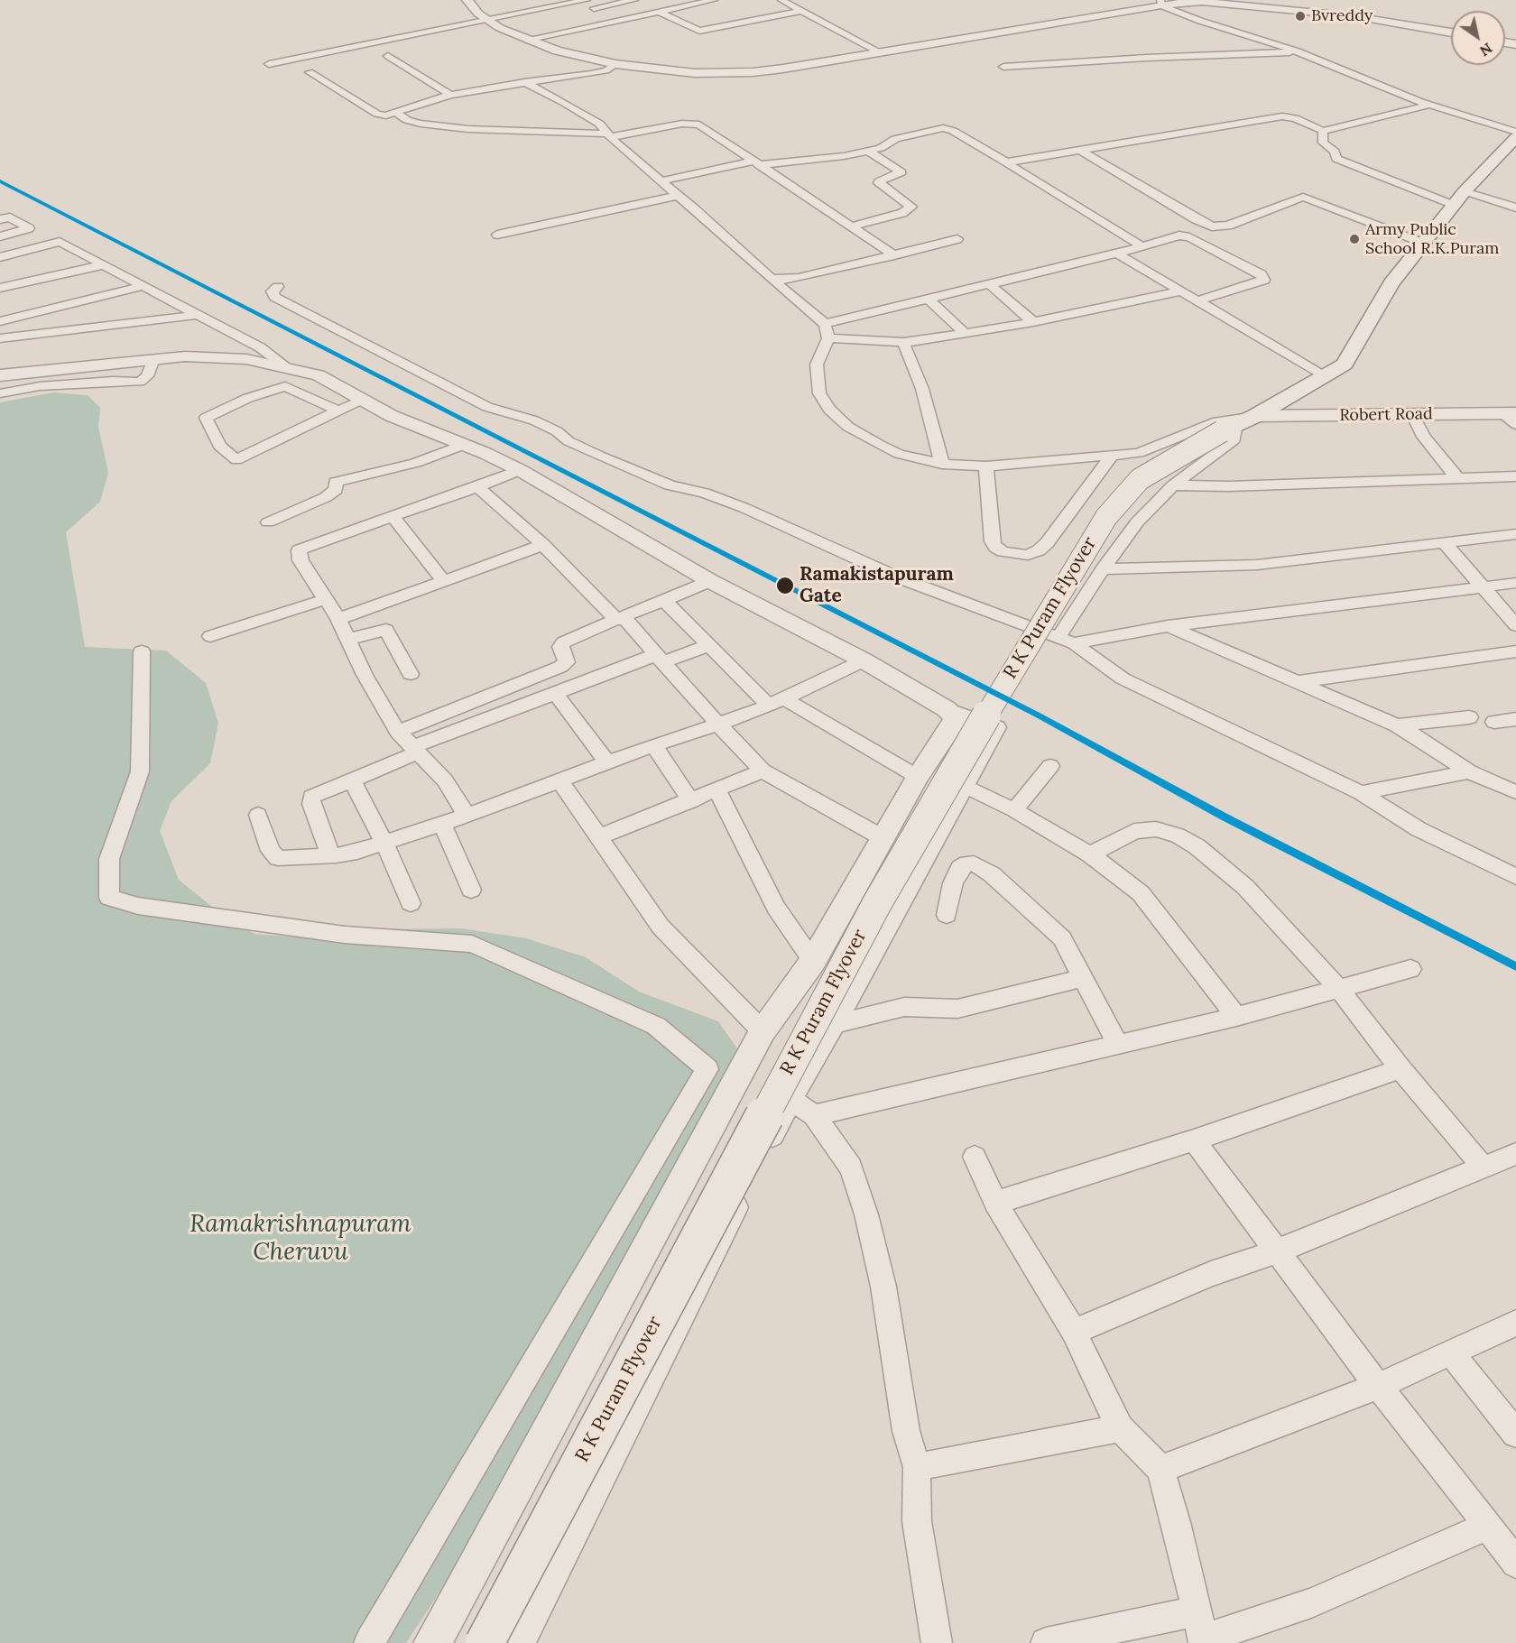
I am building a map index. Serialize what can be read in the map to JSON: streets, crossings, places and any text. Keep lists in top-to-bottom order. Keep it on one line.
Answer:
{"streets":{"main road":["R K Puram Flyover"],"street":["Robert Road"]},"crossings":[["Robert Road","R K Puram Flyover"]],"water":["Ramakrishnapuram Cheruvu"],"places":["Bvreddy","Army Public School R.K.Puram","Ramakistapuram Gate"],"north":"bottom right"}
